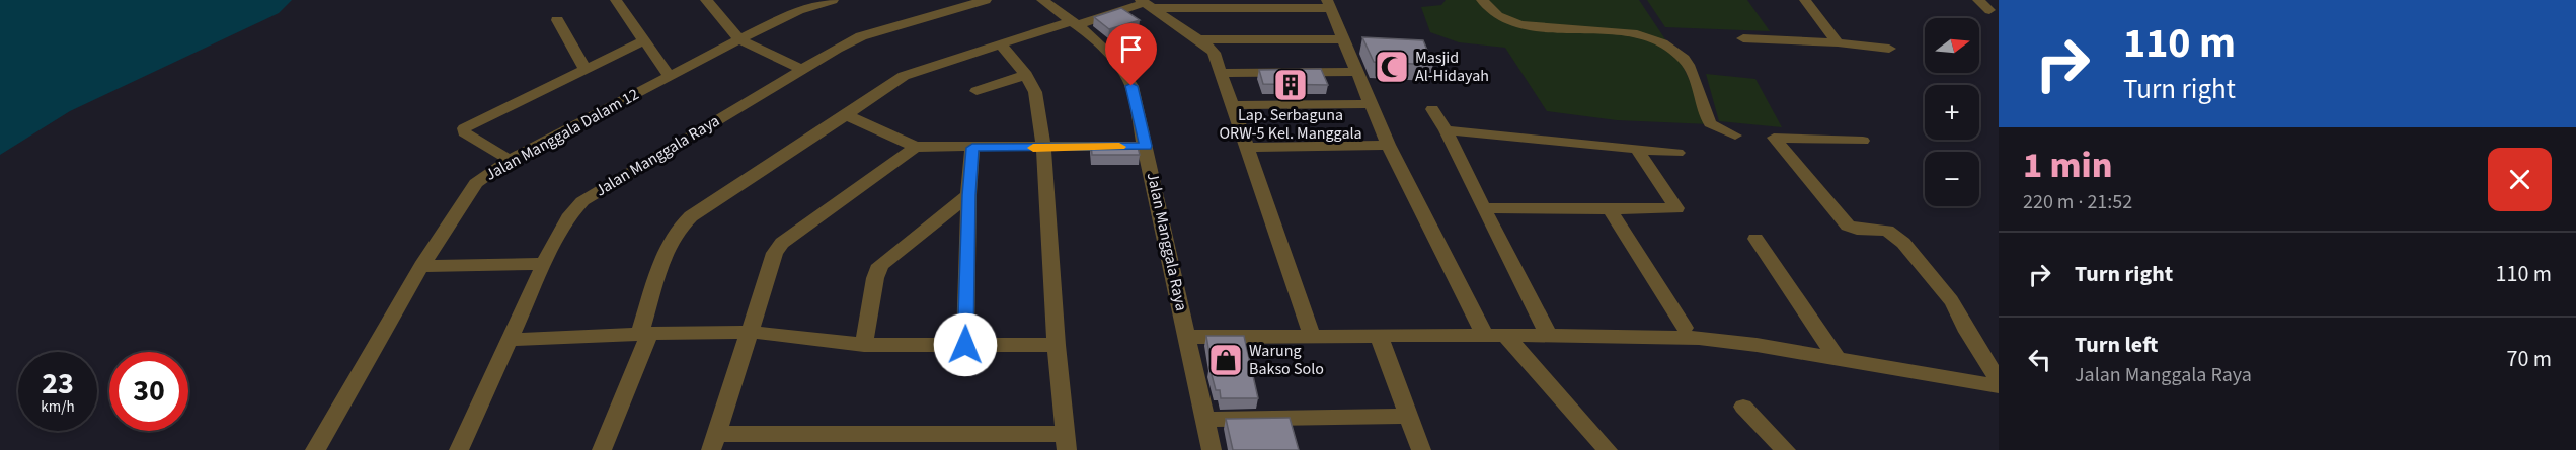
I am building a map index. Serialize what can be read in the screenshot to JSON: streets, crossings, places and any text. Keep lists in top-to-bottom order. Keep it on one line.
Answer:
{"streets":{"street":["Jalan Manggala Dalam 12","Jalan Manggala Raya"]},"places":{"mosque":["Masjid Al-Hidayah"],"building":["Lap. Serbaguna ORW-5 Kel. Manggala"],"shop":["Warung Bakso Solo"]},"north":"right","page":{"turn":["110 m","Turn right"],"map_buttons":["+","−"],"heading":["1 min","220 m · 21:52"],"list":[{"name":"Turn right","value":"110 m"},{"name":"Turn left","note":"Jalan Manggala Raya","value":"70 m"}],"speed":"23 km/h","limit":"30"}}
